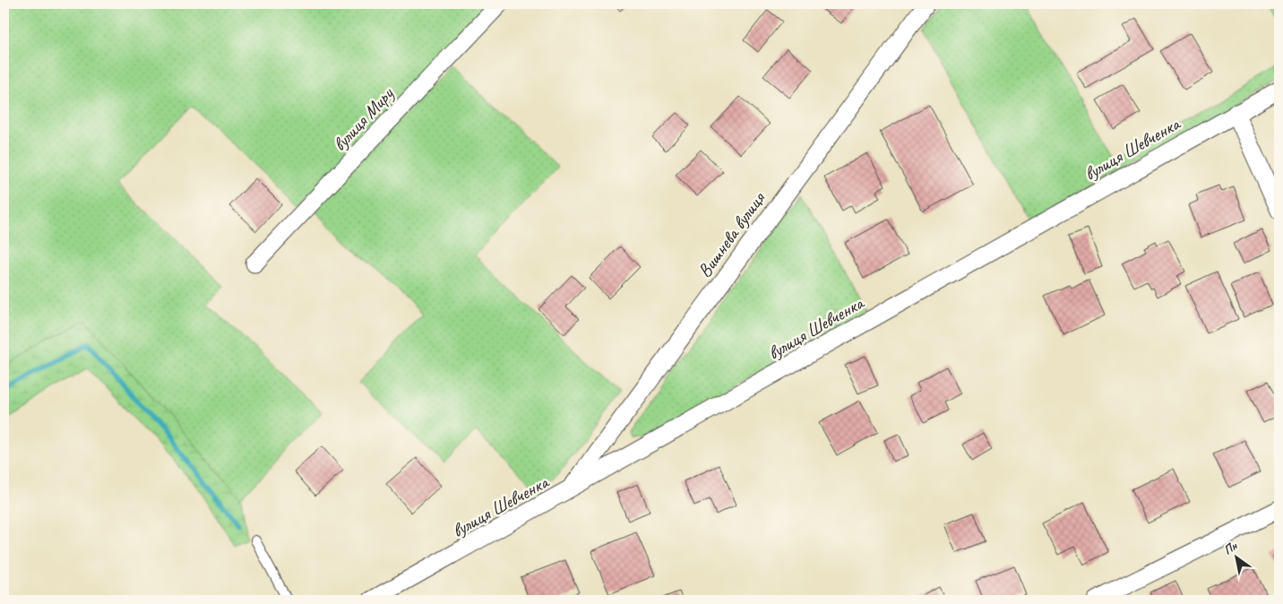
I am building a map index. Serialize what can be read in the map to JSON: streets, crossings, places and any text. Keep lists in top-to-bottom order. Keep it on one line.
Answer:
{"streets":{"street":["вулиця Миру","вулиця Шевченка","Вишнева вулиця"]},"crossings":[["вулиця Шевченка","Вишнева вулиця"]],"north":"top left"}
